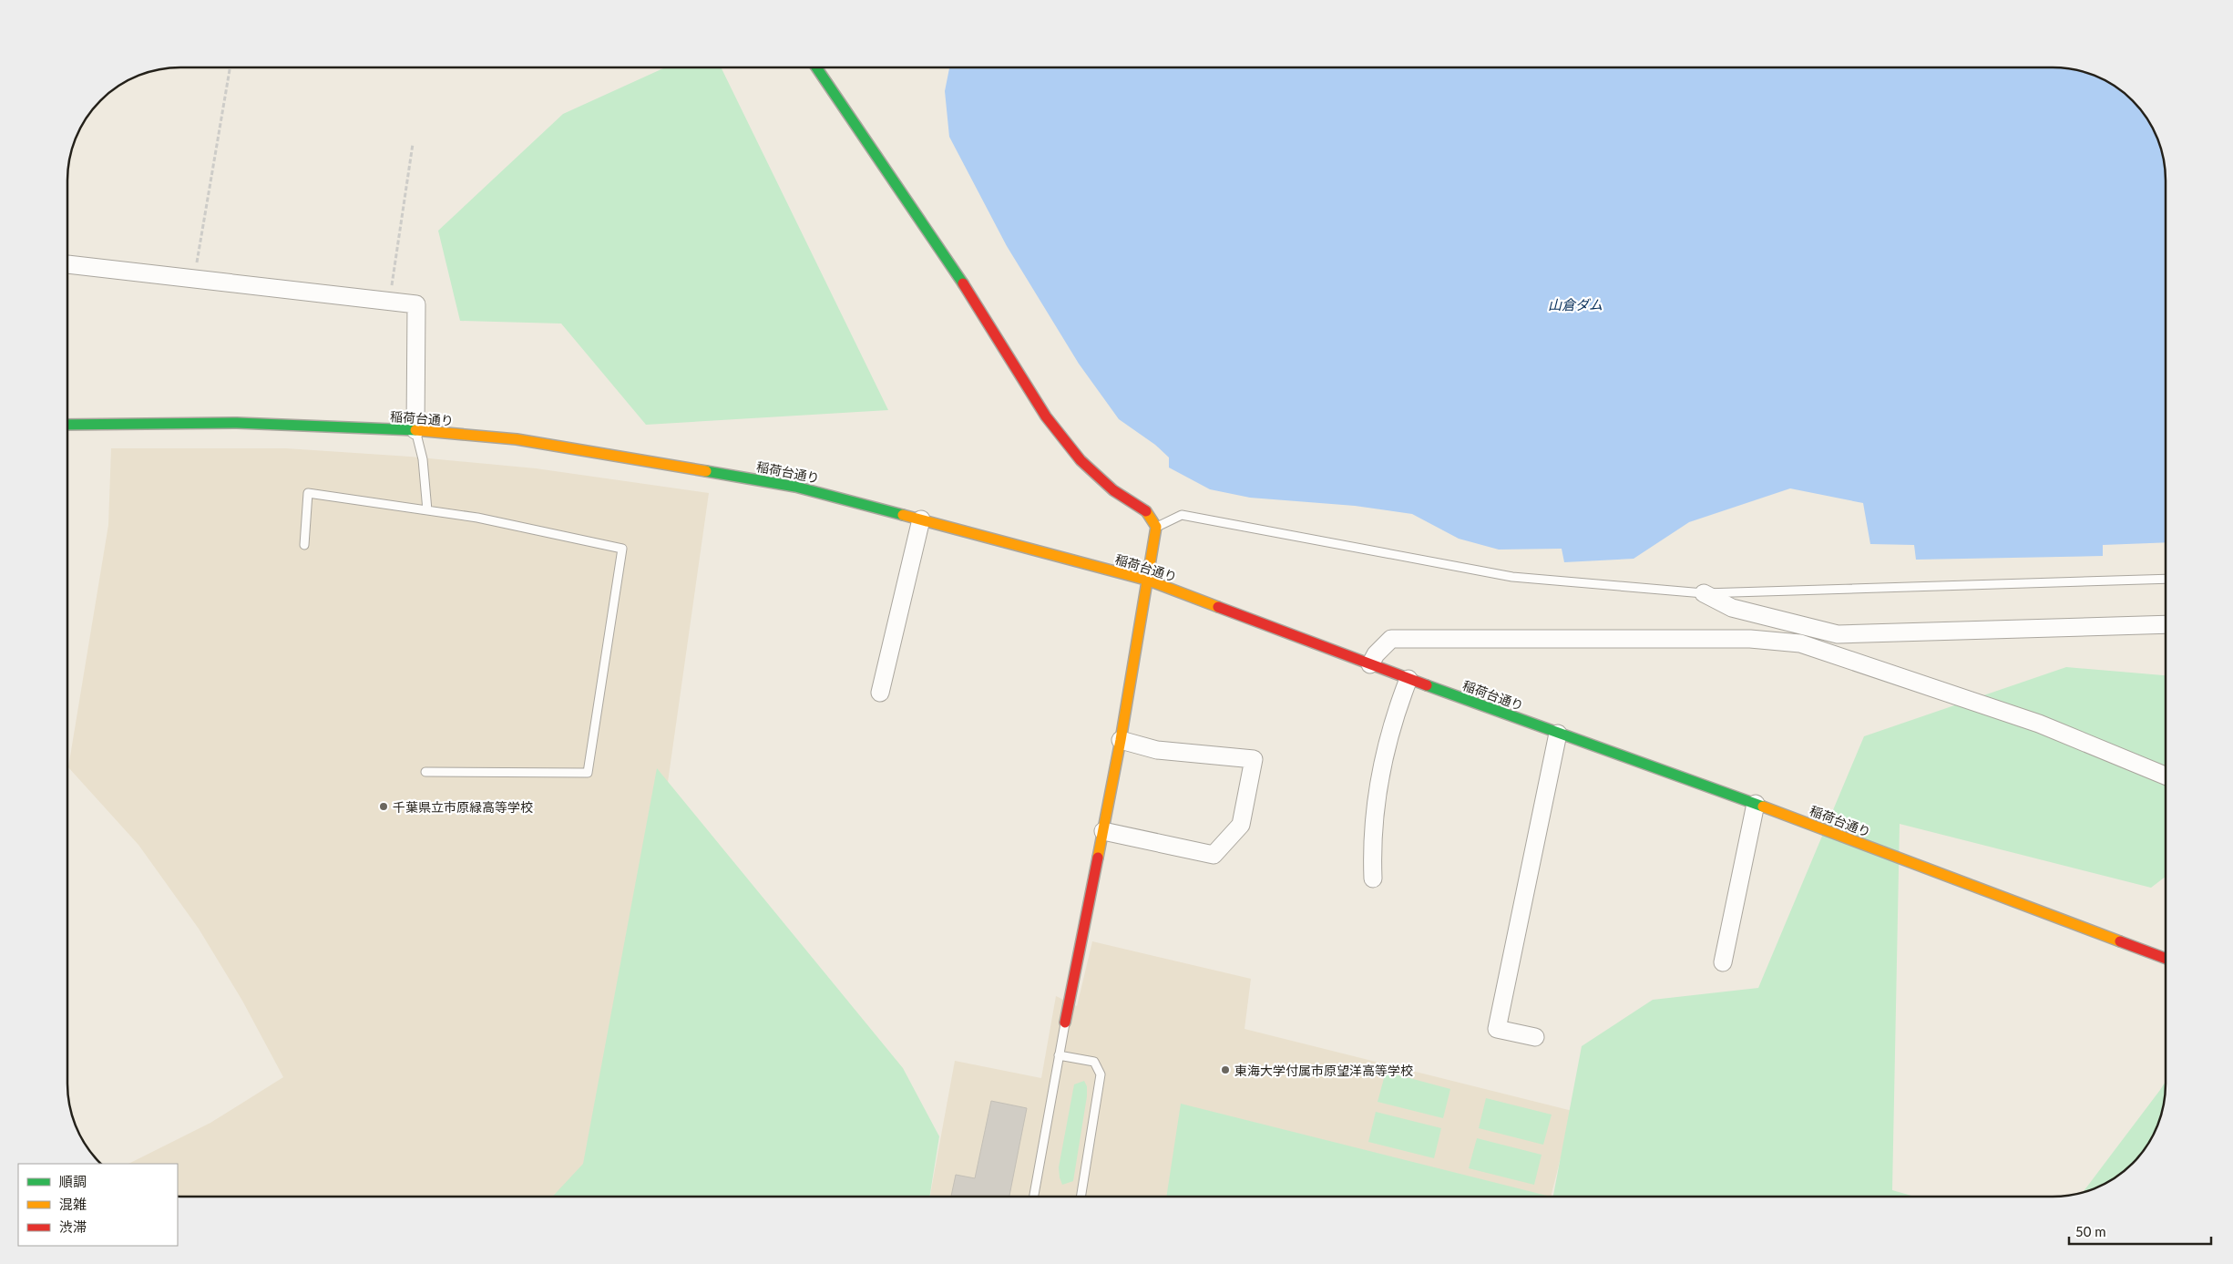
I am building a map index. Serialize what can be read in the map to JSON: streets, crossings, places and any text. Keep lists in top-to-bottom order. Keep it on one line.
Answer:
{"streets":{"street":["稲荷台通り"]},"water":["山倉ダム"],"places":["千葉県立市原緑高等学校","東海大学付属市原望洋高等学校"],"legend":["順調","混雑","渋滞"],"scale_bar":"50 m"}
